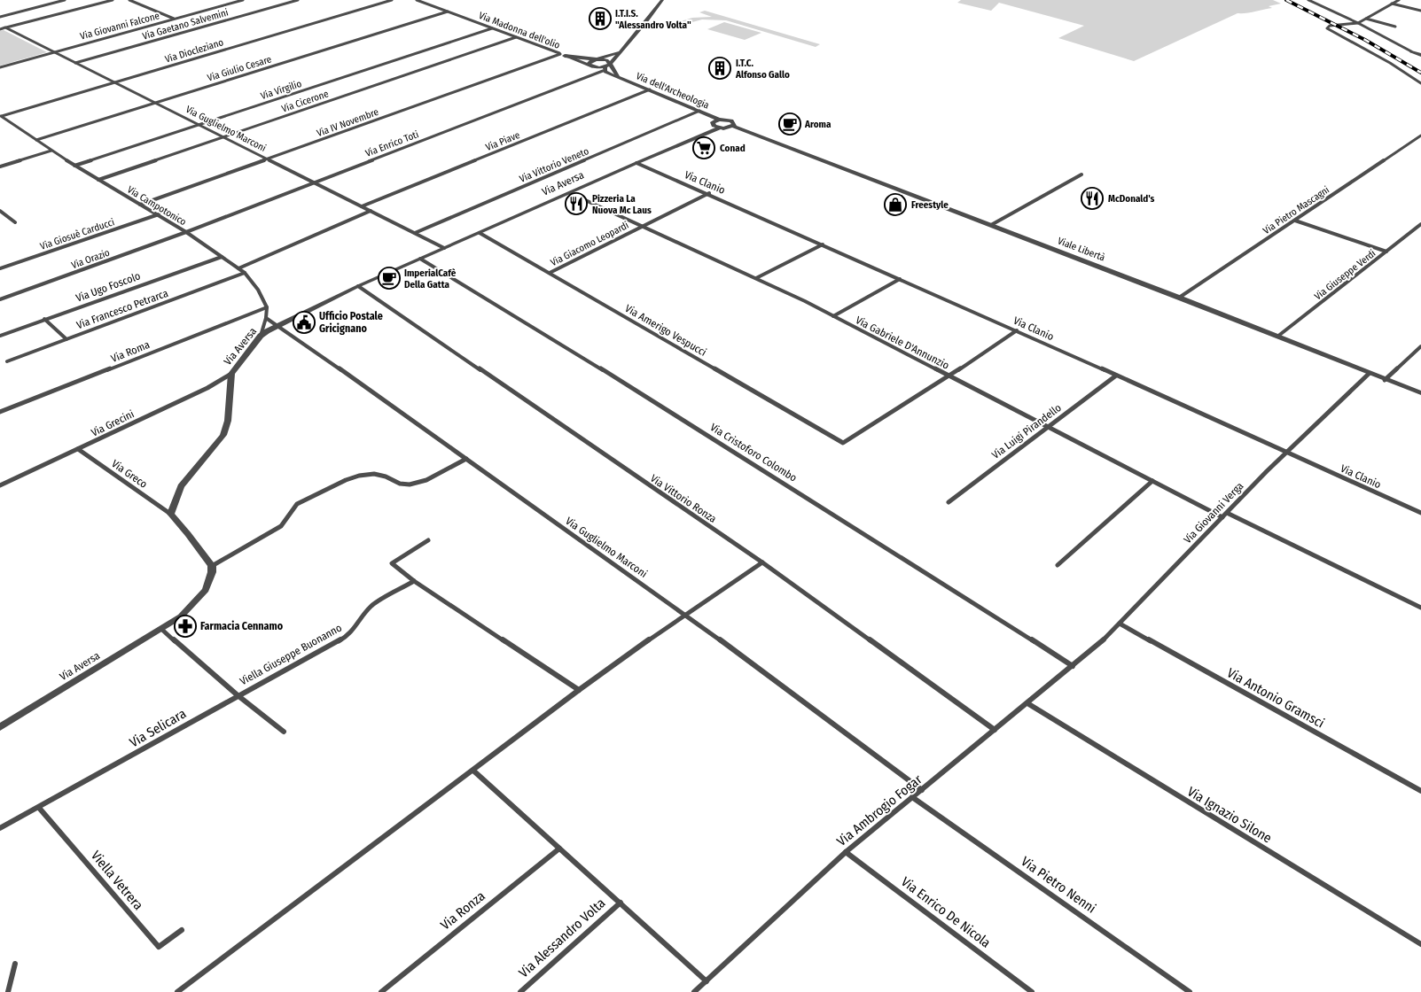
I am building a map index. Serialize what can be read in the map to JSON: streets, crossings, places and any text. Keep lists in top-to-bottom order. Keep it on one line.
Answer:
{"streets":{"street":["Via Gaetano Salvemini","Via Giovanni Falcone","Via Madonna dell'olio","Via Diocleziano","Via Giulio Cesare","Via Virgilio","Via dell'Archeologia","Via Cicerone","Via IV Novembre","Via Guglielmo Marconi","Via Piave","Via Enrico Toti","Via Vittorio Veneto","Via Clanio","Via Aversa","Via Campotonico","Via Pietro Mascagni","Via Giosuè Carducci","Via Giacomo Leopardi","Viale Libertà","Via Orazio","Via Giuseppe Verdi","Via Ugo Foscolo","Via Francesco Petrarca","Via Amerigo Vespucci","Via Gabriele D'Annunzio","Via Roma","Via Grecini","Via Luigi Pirandello","Via Cristoforo Colombo","Via Greco","Via Vittorio Ronza","Via Giovanni Verga","Viella Giuseppe Buonanno","Via Antonio Gramsci","Via Selicara","Via Ambrogio Fogar","Via Ignazio Silone","Viella Vetrera","Via Pietro Nenni","Via Ronza","Via Enrico De Nicola","Via Alessandro Volta"]},"crossings":[["Via Gaetano Salvemini","Via Guglielmo Marconi"],["Via Giovanni Falcone","Via Guglielmo Marconi"],["Via Madonna dell'olio","Via Giulio Cesare"],["Via Madonna dell'olio","Via Virgilio"],["Via Madonna dell'olio","Via Cicerone"],["Via Madonna dell'olio","Via IV Novembre"],["Via Diocleziano","Via Guglielmo Marconi"],["Via Diocleziano","Via Campotonico"],["Via Giulio Cesare","Via Guglielmo Marconi"],["Via Giulio Cesare","Via Campotonico"],["Via Virgilio","Via Guglielmo Marconi"],["Via Virgilio","Via Campotonico"],["Via dell'Archeologia","Via Piave"],["Via dell'Archeologia","Via Enrico Toti"],["Via dell'Archeologia","Via Vittorio Veneto"],["Via dell'Archeologia","Viale Libertà"],["Via Cicerone","Via Guglielmo Marconi"],["Via Cicerone","Via Campotonico"],["Via IV Novembre","Via Guglielmo Marconi"],["Via IV Novembre","Via Campotonico"],["Via Guglielmo Marconi","Via Piave"],["Via Guglielmo Marconi","Via Enrico Toti"],["Via Guglielmo Marconi","Via Vittorio Veneto"],["Via Guglielmo Marconi","Via Aversa"],["Via Guglielmo Marconi","Via Ambrogio Fogar"],["Via Enrico Toti","Via Campotonico"],["Via Enrico Toti","Via Orazio"],["Via Clanio","Via Aversa"],["Via Clanio","Via Giacomo Leopardi"],["Via Clanio","Via Luigi Pirandello"],["Via Clanio","Via Giovanni Verga"],["Via Aversa","Via Amerigo Vespucci"],["Via Aversa","Via Gabriele D'Annunzio"],["Via Aversa","Via Grecini"],["Via Aversa","Via Cristoforo Colombo"],["Via Aversa","Via Greco"],["Via Aversa","Via Vittorio Ronza"],["Via Campotonico","Via Giosuè Carducci"],["Via Campotonico","Via Orazio"],["Via Campotonico","Via Ugo Foscolo"],["Via Campotonico","Via Francesco Petrarca"],["Via Campotonico","Via Roma"],["Via Pietro Mascagni","Viale Libertà"],["Via Giacomo Leopardi","Via Amerigo Vespucci"],["Via Giacomo Leopardi","Via Gabriele D'Annunzio"],["Viale Libertà","Via Giuseppe Verdi"],["Viale Libertà","Via Giovanni Verga"],["Via Amerigo Vespucci","Via Gabriele D'Annunzio"],["Via Gabriele D'Annunzio","Via Luigi Pirandello"],["Via Gabriele D'Annunzio","Via Giovanni Verga"],["Via Grecini","Via Greco"],["Via Cristoforo Colombo","Via Giovanni Verga"],["Via Cristoforo Colombo","Via Ambrogio Fogar"],["Via Vittorio Ronza","Via Ambrogio Fogar"],["Via Giovanni Verga","Via Antonio Gramsci"],["Via Giovanni Verga","Via Ambrogio Fogar"],["Viella Giuseppe Buonanno","Via Selicara"],["Via Selicara","Viella Vetrera"],["Via Ambrogio Fogar","Via Ignazio Silone"],["Via Ambrogio Fogar","Via Pietro Nenni"],["Via Ambrogio Fogar","Via Enrico De Nicola"]],"places":{"building":["I.T.I.S. \"Alessandro Volta\"","I.T.C. Alfonso Gallo"],"cafe":["Aroma","ImperialCafè Della Gatta"],"supermarket":["Conad"],"restaurant":["McDonald's","Pizzeria La Nuova Mc Laus"],"shop":["Freestyle"],"public building":["Ufficio Postale Gricignano"],"pharmacy":["Farmacia Cennamo"]}}
